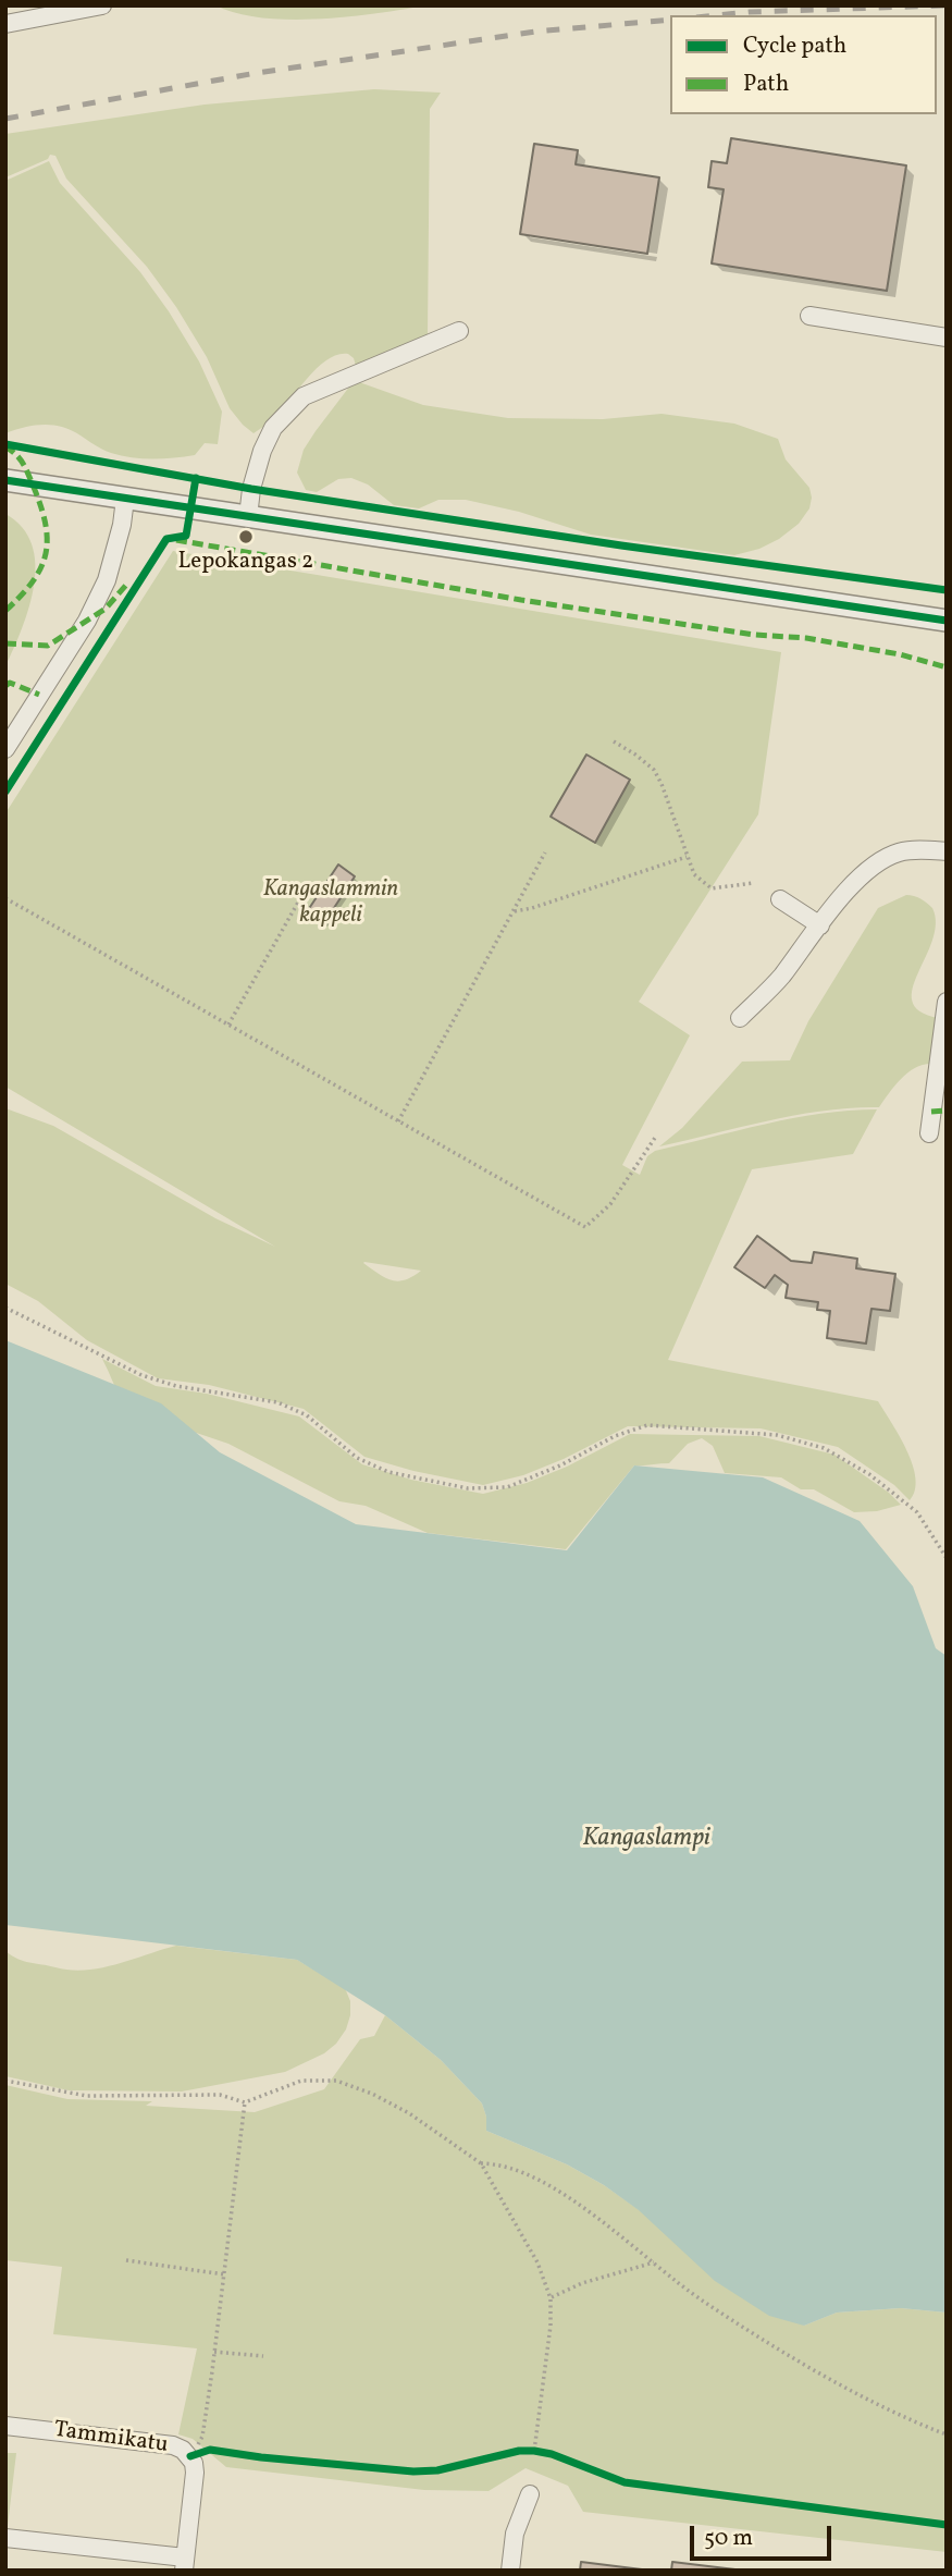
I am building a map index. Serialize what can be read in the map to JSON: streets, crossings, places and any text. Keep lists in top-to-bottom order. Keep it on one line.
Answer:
{"streets":{"street":["Tammikatu"]},"water":["Kangaslampi"],"parks":["Kangaslammin kappeli"],"places":["Lepokangas 2"],"legend":["Cycle path","Path"],"scale_bar":"50 m"}
